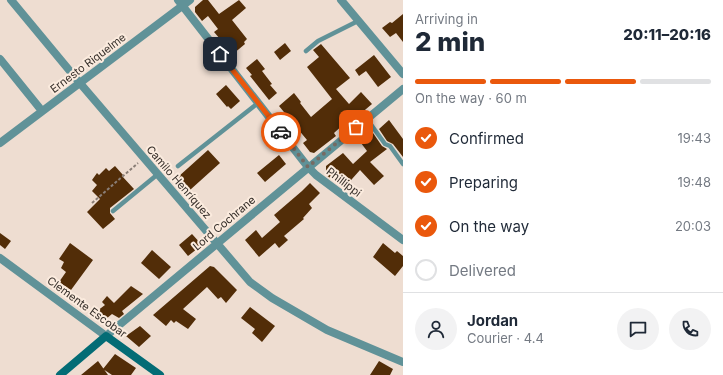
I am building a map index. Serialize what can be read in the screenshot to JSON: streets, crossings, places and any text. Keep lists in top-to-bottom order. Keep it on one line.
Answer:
{"streets":{"main road":["Lord Cochrane","Clemente Escobar"],"street":["Ernesto Riquelme","Camilo Henríquez","Phillippi"]},"crossings":[["Ernesto Riquelme","Camilo Henríquez"],["Ernesto Riquelme","Phillippi"],["Camilo Henríquez","Lord Cochrane"],["Phillippi","Lord Cochrane"],["Lord Cochrane","Clemente Escobar"]],"page":{"heading":["2 min","Arriving in","20:11–20:16"],"panel":["Jordan","Courier · 4.4"],"bar":"On the way · 60 m","list":[["Confirmed","19:43"],["Preparing","19:48"],["On the way","20:03"],"Delivered"]}}
